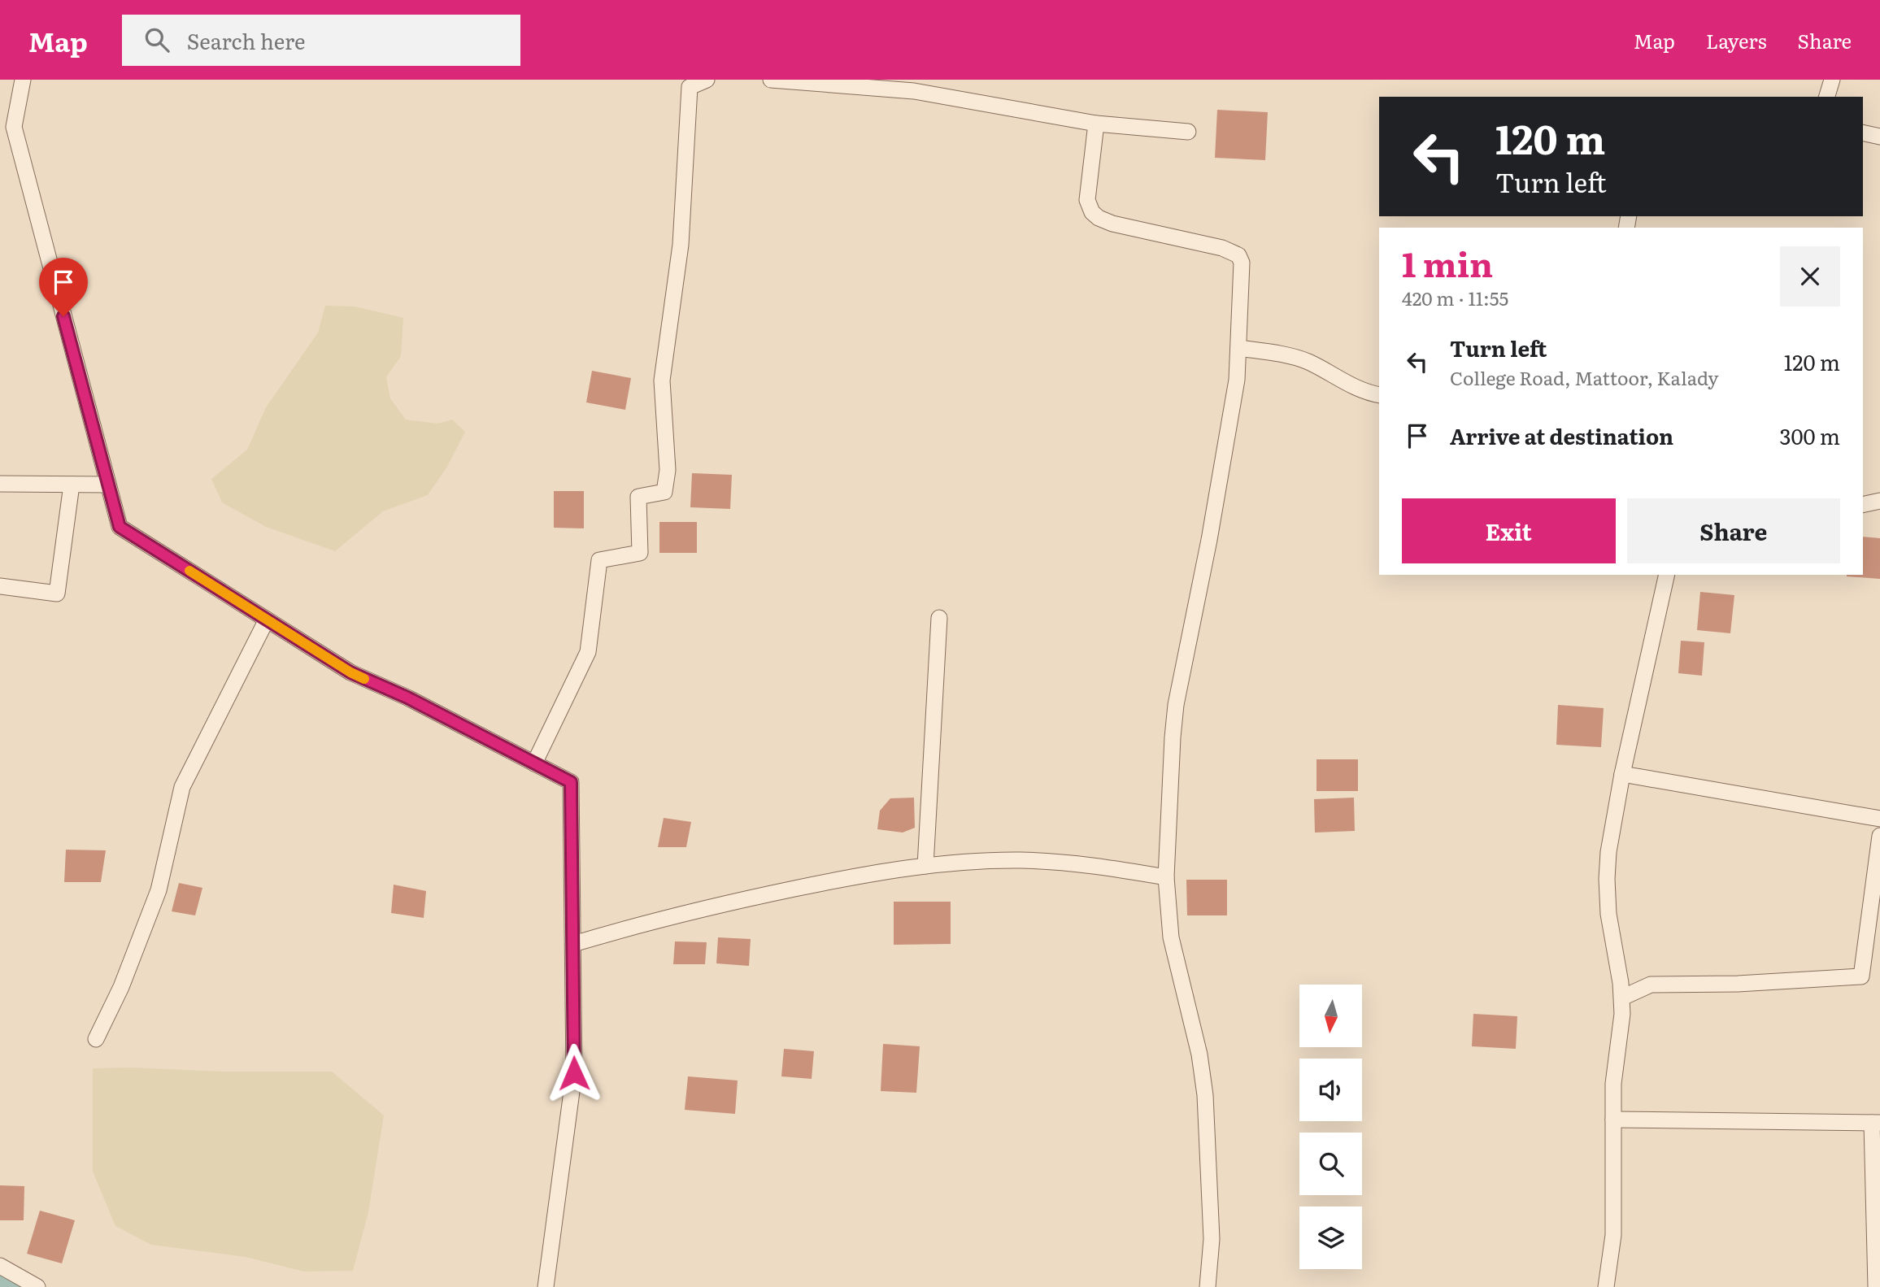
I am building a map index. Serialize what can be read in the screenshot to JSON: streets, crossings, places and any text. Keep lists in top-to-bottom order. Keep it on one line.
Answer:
{"north":"bottom","page":{"header":"Map","search":"Search here","nav":["Map","Layers","Share"],"turn":["120 m","Turn left"],"heading":["1 min","420 m · 11:55"],"list":[{"name":"Turn left","note":"College Road, Mattoor, Kalady","value":"120 m"},{"name":"Arrive at destination","value":"300 m"}],"buttons":["Exit","Share"]}}
